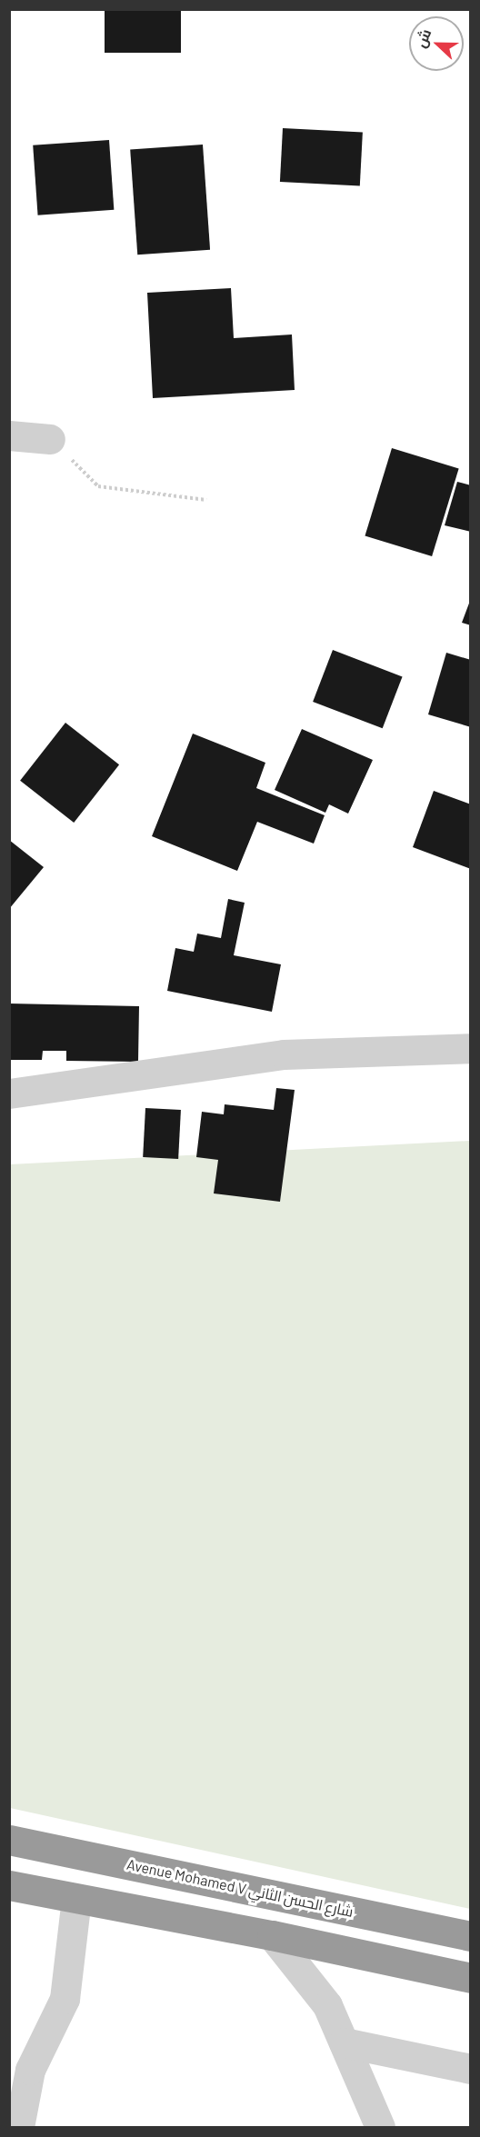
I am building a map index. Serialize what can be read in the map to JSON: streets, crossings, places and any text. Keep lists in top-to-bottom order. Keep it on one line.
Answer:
{"streets":{"highway":["Avenue Mohamed V شارع الحسن الثاني"]},"north":"left"}
